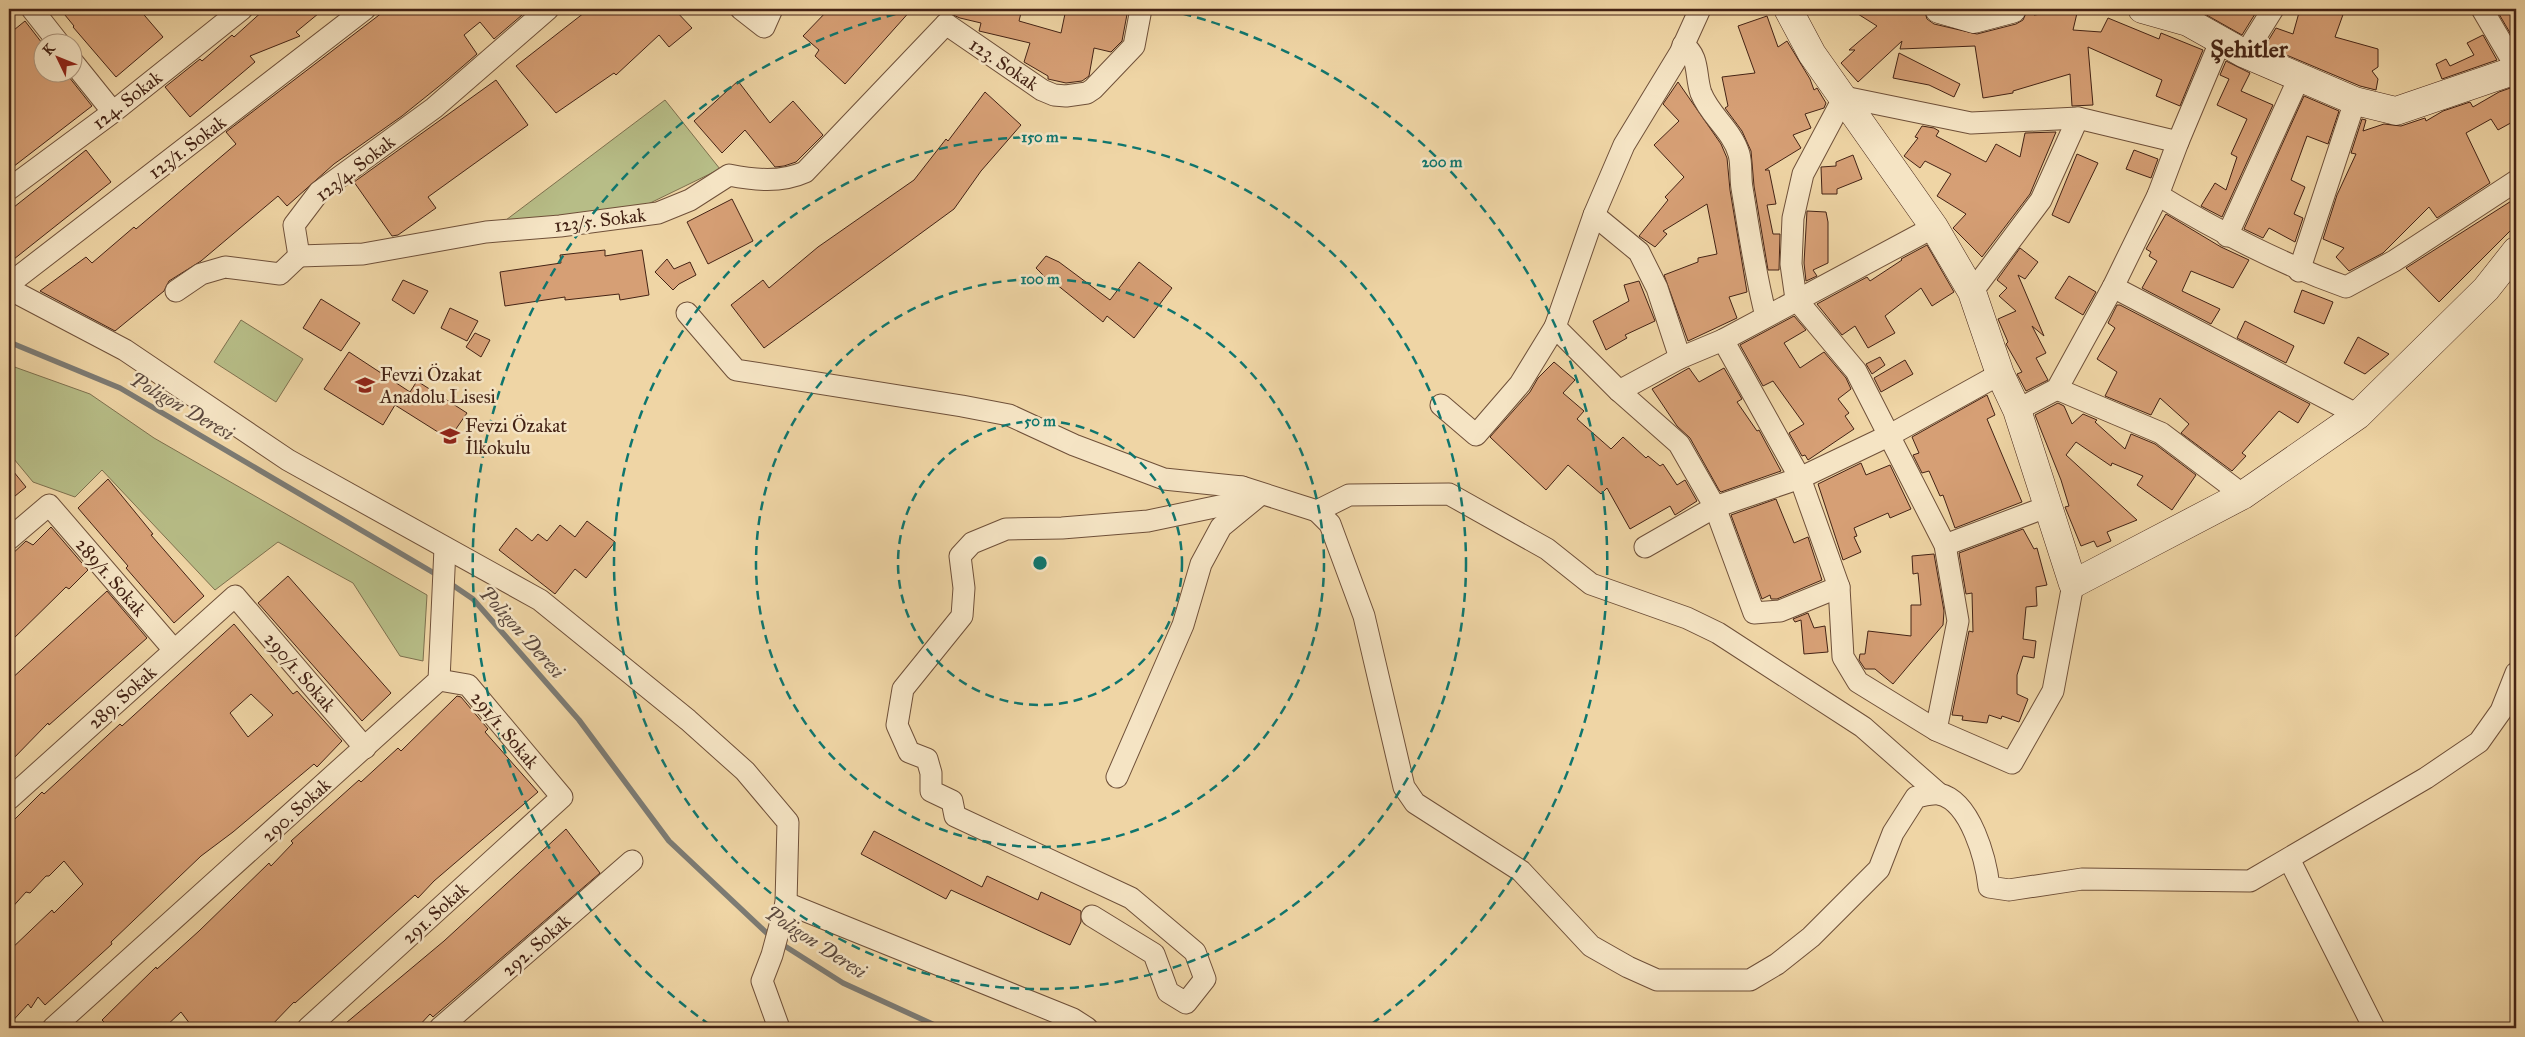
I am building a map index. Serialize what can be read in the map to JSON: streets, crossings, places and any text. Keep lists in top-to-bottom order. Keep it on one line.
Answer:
{"streets":{"street":["123. Sokak","124. Sokak","123/1. Sokak","123/4. Sokak","123/5. Sokak","289/1. Sokak","290/1. Sokak","289. Sokak","291/1. Sokak","290. Sokak","291. Sokak","292. Sokak"]},"crossings":[["123. Sokak","123/5. Sokak"],["123/4. Sokak","123/5. Sokak"],["289/1. Sokak","289. Sokak"],["290/1. Sokak","289. Sokak"],["290/1. Sokak","290. Sokak"],["291/1. Sokak","290. Sokak"],["291/1. Sokak","291. Sokak"]],"districts":["Şehitler"],"water":["Poligon Deresi"],"places":{"school or university":["Fevzi Özakat Anadolu Lisesi","Fevzi Özakat İlkokulu"]},"north":"top left","rings":["150 m","200 m","100 m","50 m"]}
